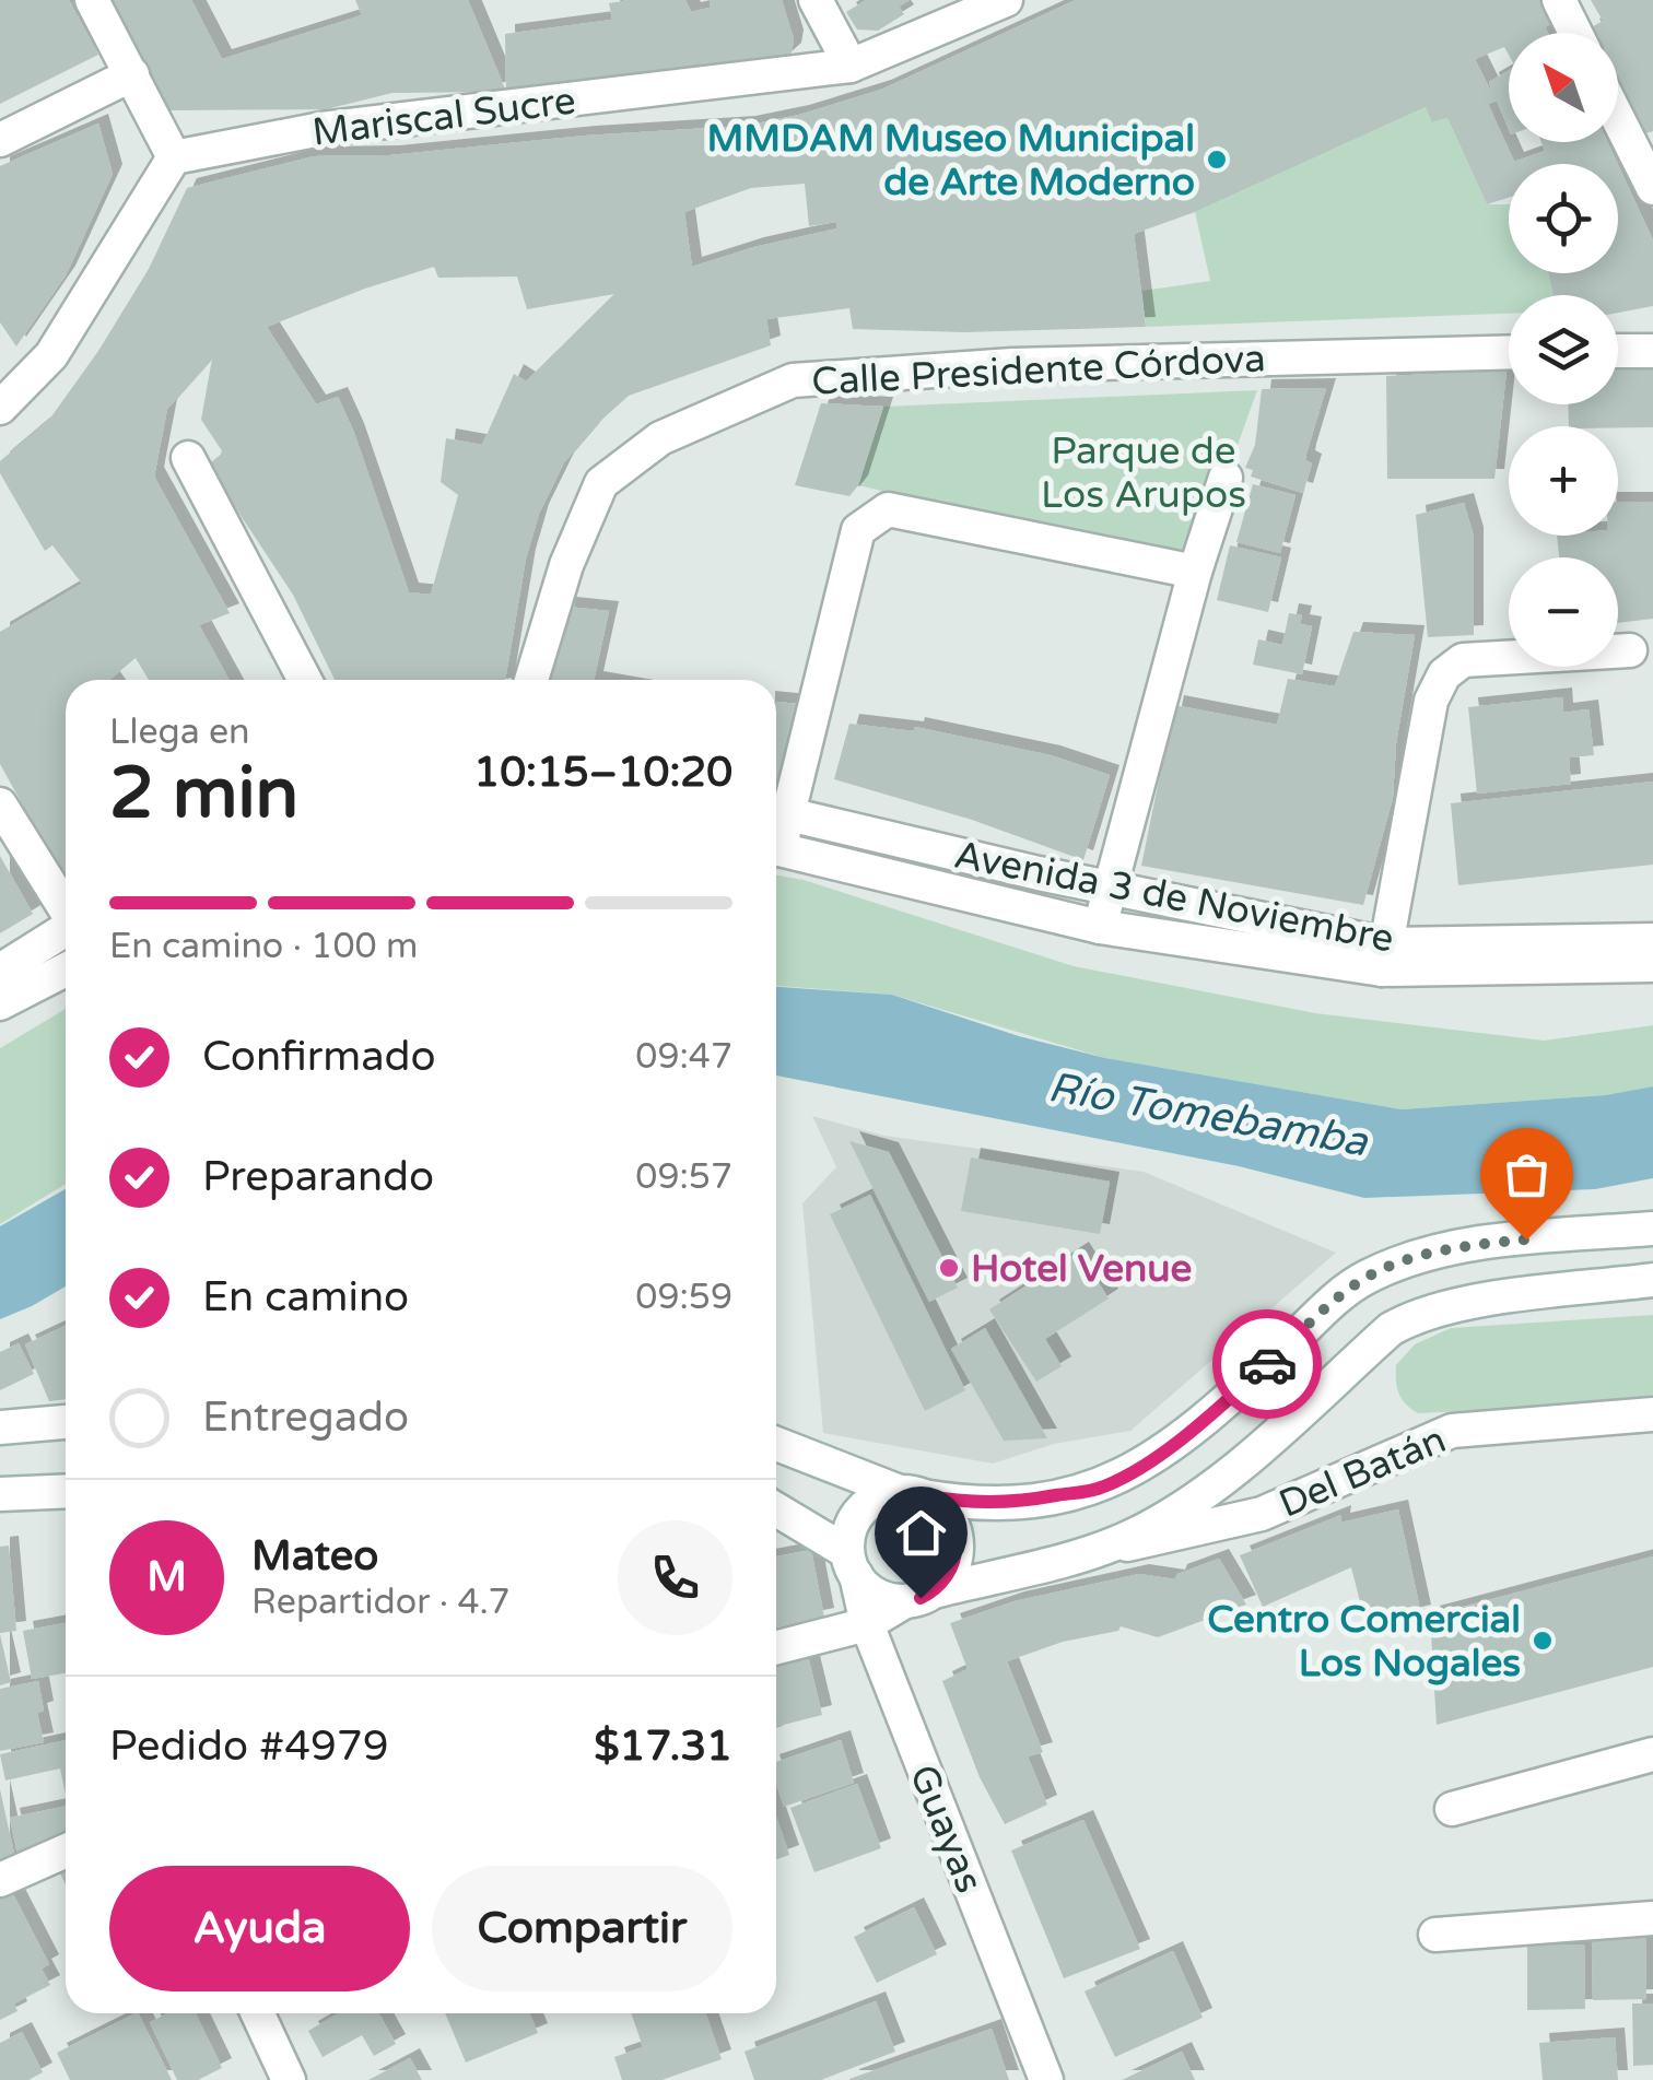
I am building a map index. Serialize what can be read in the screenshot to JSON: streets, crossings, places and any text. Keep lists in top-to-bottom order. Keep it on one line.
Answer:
{"streets":{"street":["Mariscal Sucre","Calle Presidente Córdova","Avenida 3 de Noviembre","Del Batán","Guayas"]},"water":["Río Tomebamba"],"parks":["Parque de Los Arupos"],"places":["MMDAM Museo Municipal de Arte Moderno","Hotel Venue","Centro Comercial Los Nogales"],"north":"top left","page":{"map_buttons":["+","−"],"heading":["2 min","Llega en","10:15–10:20"],"panel":["Mateo","Repartidor · 4.7","Pedido #4979","$17.31"],"bar":"En camino · 100 m","list":[["Confirmado","09:47"],["Preparando","09:57"],["En camino","09:59"],"Entregado"],"round":"M","buttons":["Ayuda","Compartir"]}}
